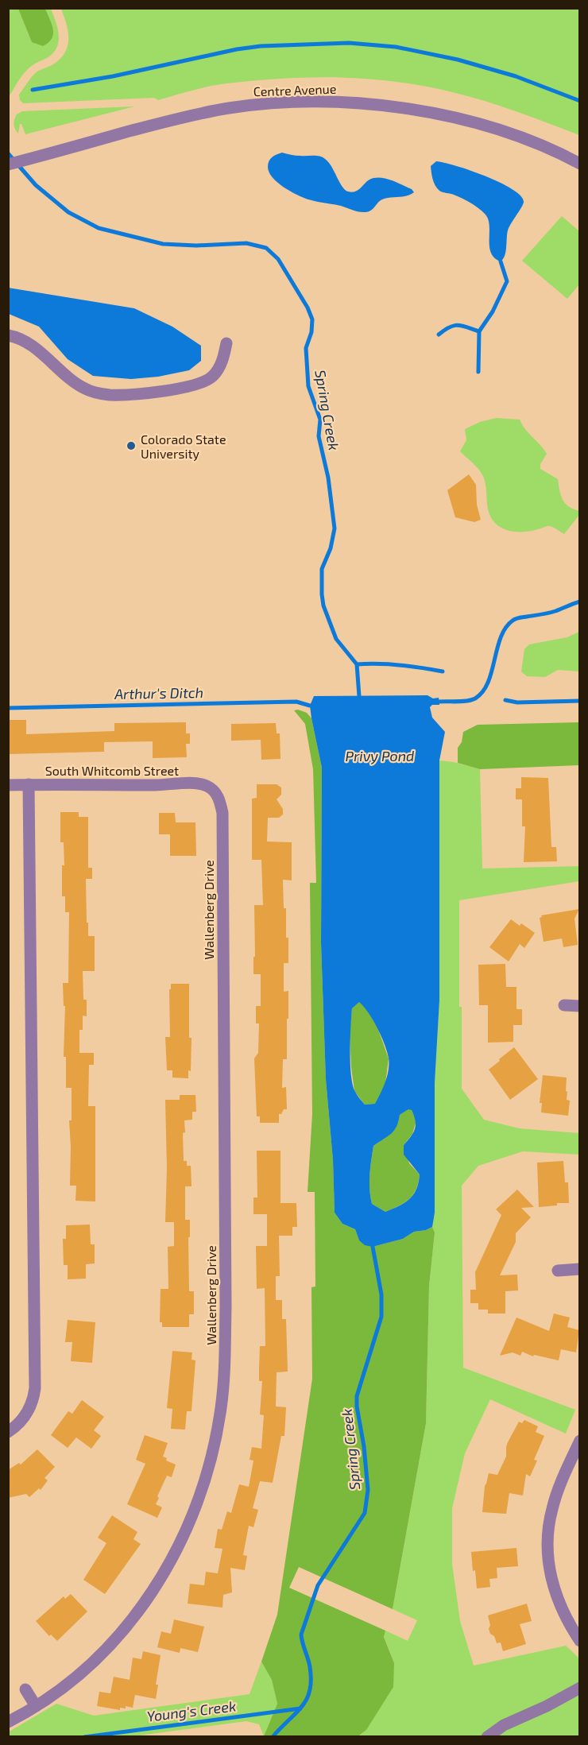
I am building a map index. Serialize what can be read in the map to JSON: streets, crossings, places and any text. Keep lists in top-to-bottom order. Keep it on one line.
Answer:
{"streets":{"street":["Centre Avenue","South Whitcomb Street","Wallenberg Drive"]},"crossings":[["South Whitcomb Street","Wallenberg Drive"]],"water":["Spring Creek","Arthur's Ditch","Privy Pond","Young's Creek"],"places":["Colorado State University"]}
